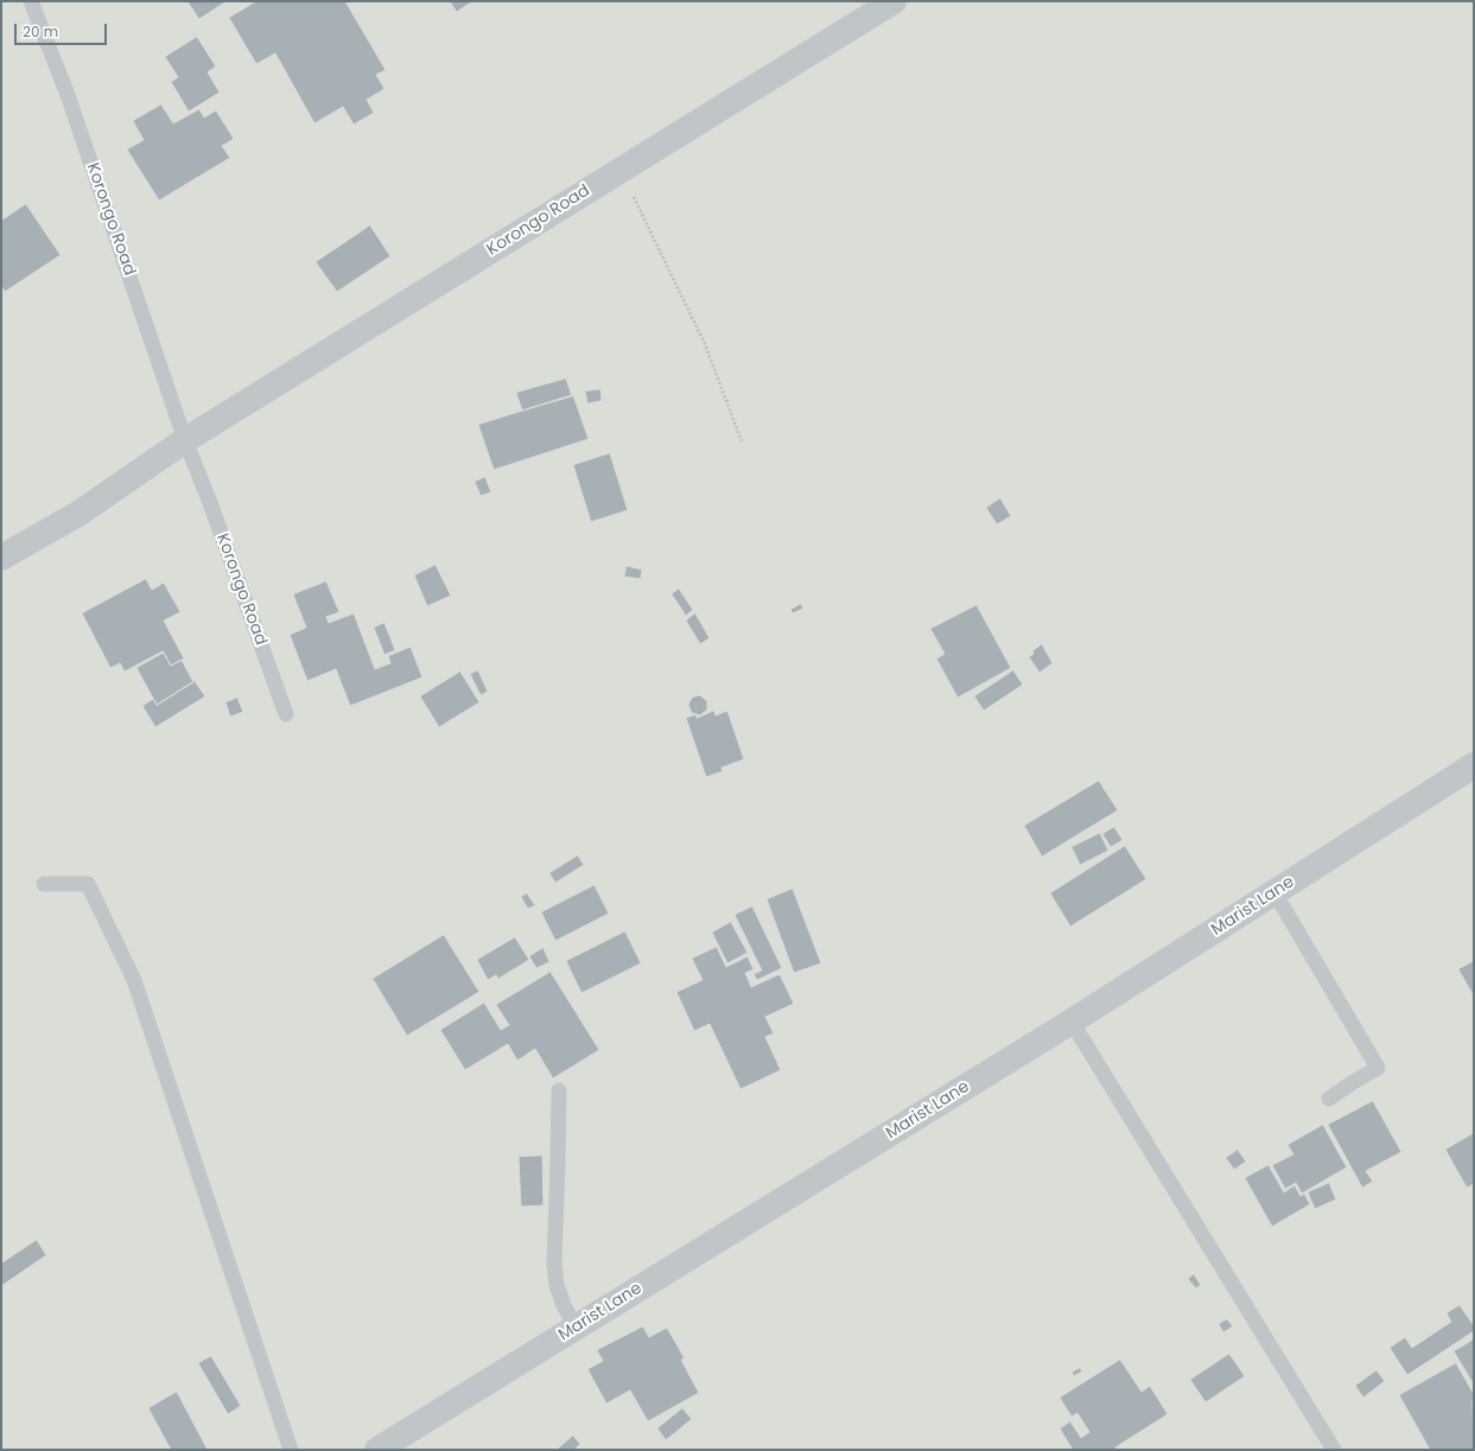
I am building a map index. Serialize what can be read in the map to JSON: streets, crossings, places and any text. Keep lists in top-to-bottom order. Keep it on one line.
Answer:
{"streets":{"street":["Korongo Road","Marist Lane"]},"scale_bar":"20 m"}
